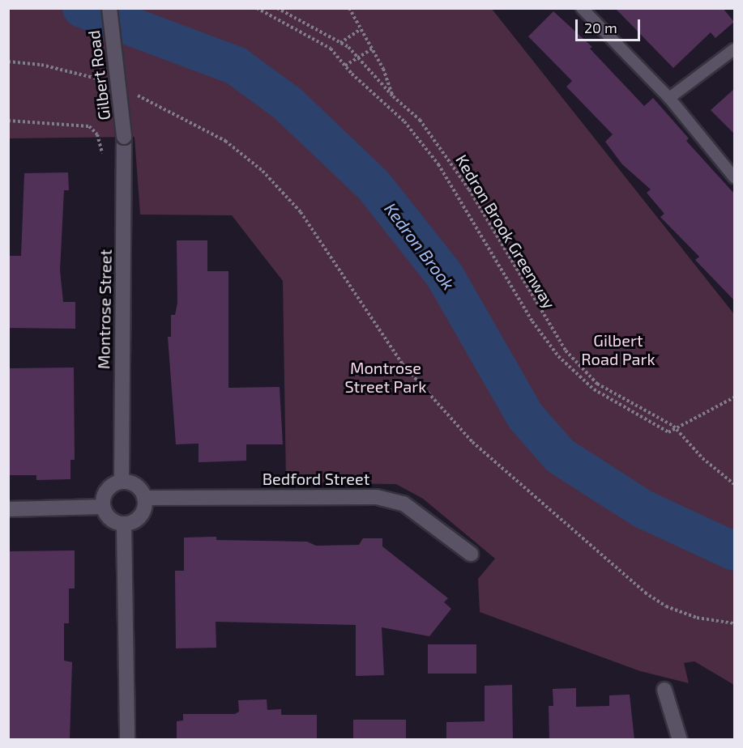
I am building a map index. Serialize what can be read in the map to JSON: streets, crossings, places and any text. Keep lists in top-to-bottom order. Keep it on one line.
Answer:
{"streets":{"street":["Gilbert Road","Montrose Street","Bedford Street"],"path":["Kedron Brook Greenway"]},"crossings":[["Gilbert Road","Montrose Street"],["Montrose Street","Bedford Street"]],"water":["Kedron Brook"],"parks":["Gilbert Road Park","Montrose Street Park"],"scale_bar":"20 m"}
